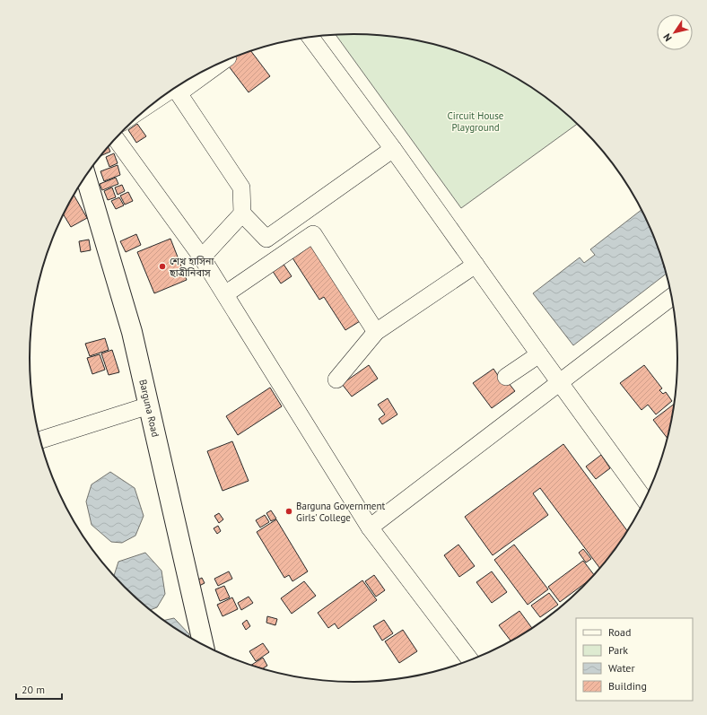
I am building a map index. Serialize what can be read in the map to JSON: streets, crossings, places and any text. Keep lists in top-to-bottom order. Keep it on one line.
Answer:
{"streets":{"main road":["Barguna Road"]},"parks":["Circuit House Playground"],"places":["শেখ হাসিনা ছাত্রীনিবাস","Barguna Government Girls' College"],"legend":["Road","Park","Water","Building"],"scale_bar":"20 m","north":"bottom left"}
